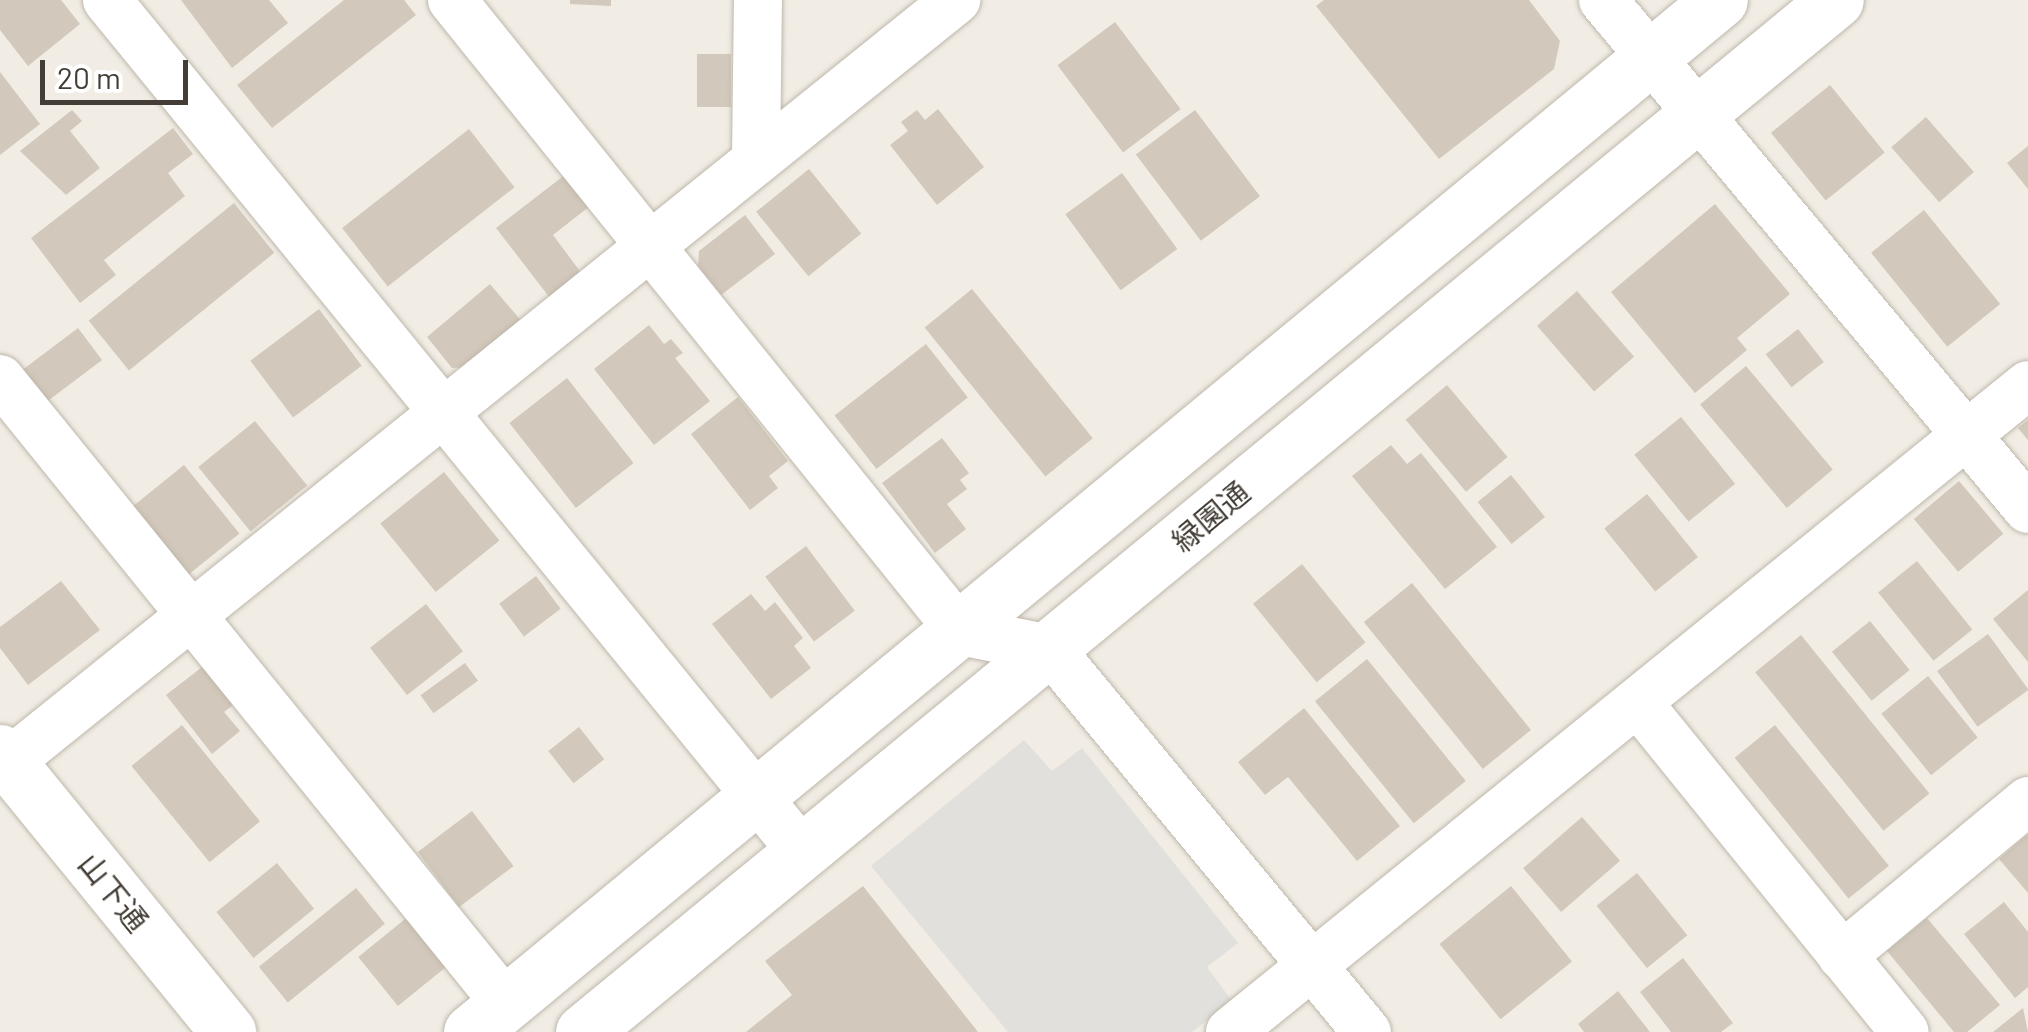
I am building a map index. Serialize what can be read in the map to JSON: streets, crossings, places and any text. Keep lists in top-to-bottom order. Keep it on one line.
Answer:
{"streets":{"street":["緑園通","山下通"]},"scale_bar":"20 m"}
